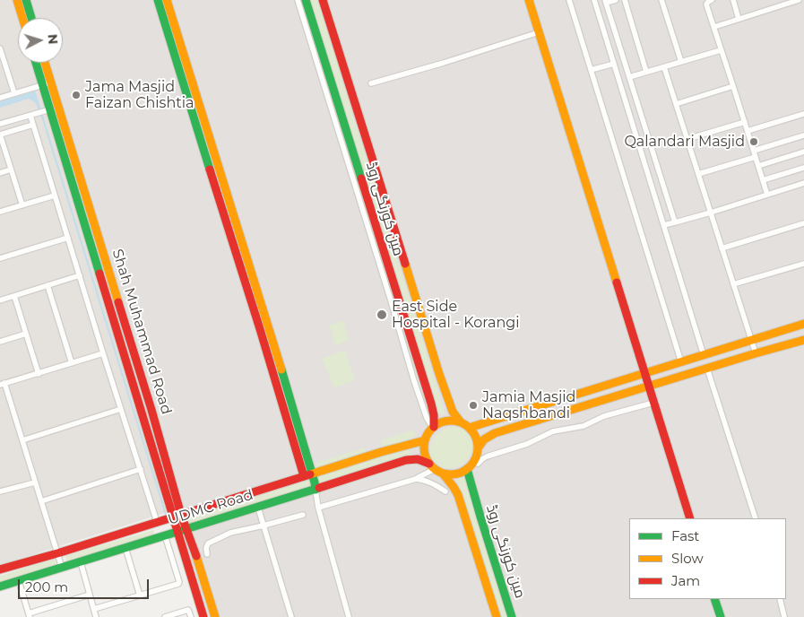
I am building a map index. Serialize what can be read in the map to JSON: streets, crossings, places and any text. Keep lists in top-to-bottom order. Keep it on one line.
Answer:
{"streets":{"main road":["مین کورنگی روڈ","Shah Muhammad Road","UDMC Road"]},"crossings":[["مین کورنگی روڈ","UDMC Road"],["Shah Muhammad Road","UDMC Road"]],"places":["Jama Masjid Faizan Chishtia","Qalandari Masjid","East Side Hospital - Korangi","Jamia Masjid Naqshbandi"],"legend":["Fast","Slow","Jam"],"scale_bar":"200 m","north":"right"}
